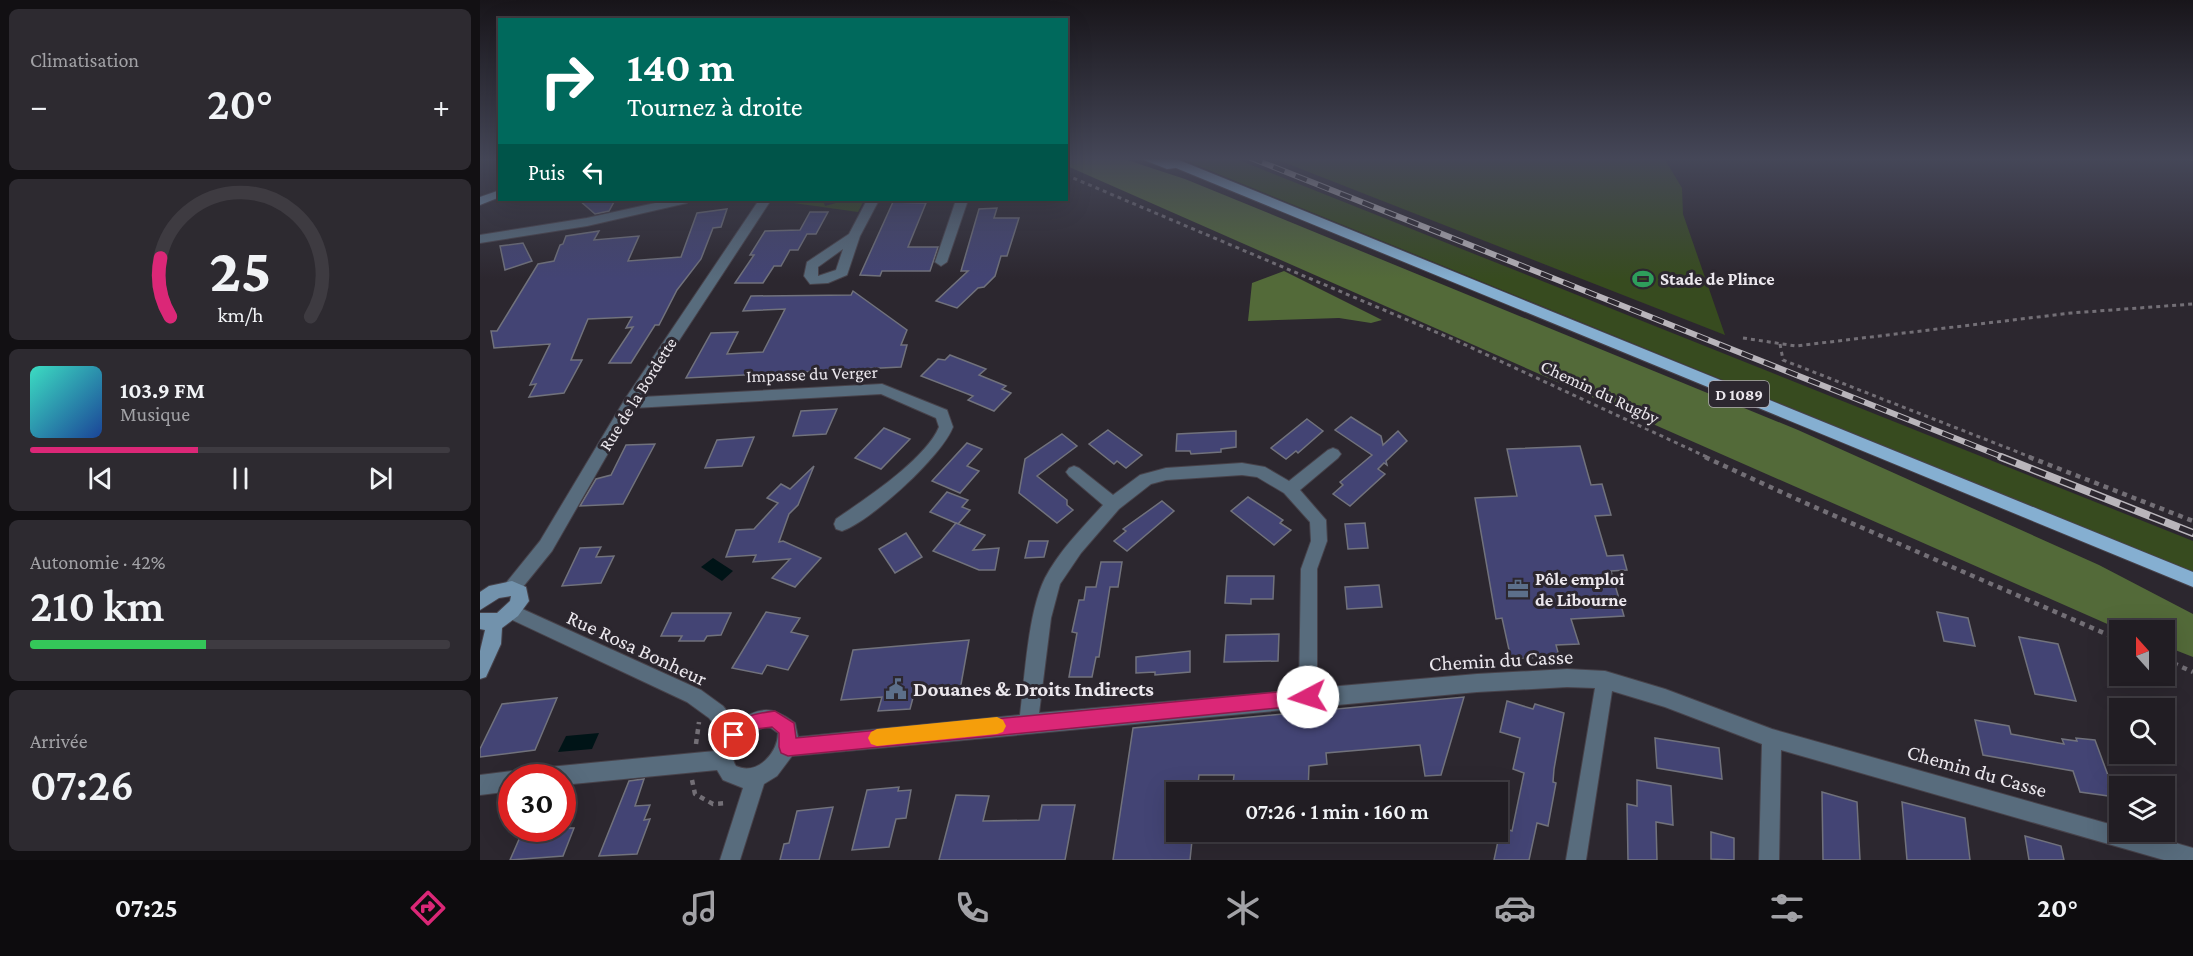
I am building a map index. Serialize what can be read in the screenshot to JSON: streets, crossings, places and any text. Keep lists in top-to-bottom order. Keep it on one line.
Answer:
{"streets":{"main road":["D 1089"],"street":["Impasse du Verger","Rue de la Bordette","Rue Rosa Bonheur","Chemin du Casse"],"path":["Chemin du Rugby"]},"crossings":[["Impasse du Verger","Rue de la Bordette"],["Rue Rosa Bonheur","Chemin du Casse"]],"places":{"sports":["Stade de Plince"],"office":["Pôle emploi de Libourne"],"public building":["Douanes & Droits Indirects"]},"north":"top","page":{"tile":["Climatisation",["Autonomie · 42%","210 km"],["Arrivée","07:26"]],"turn":["140 m","Tournez à droite"],"heat":["−","20°","+"],"then":"Puis","song":["103.9 FM","Musique"],"limit":"30","trip":"07:26 · 1 min · 160 m","tabs":["07:25","20°"],"gauge":["25","km/h"]}}
